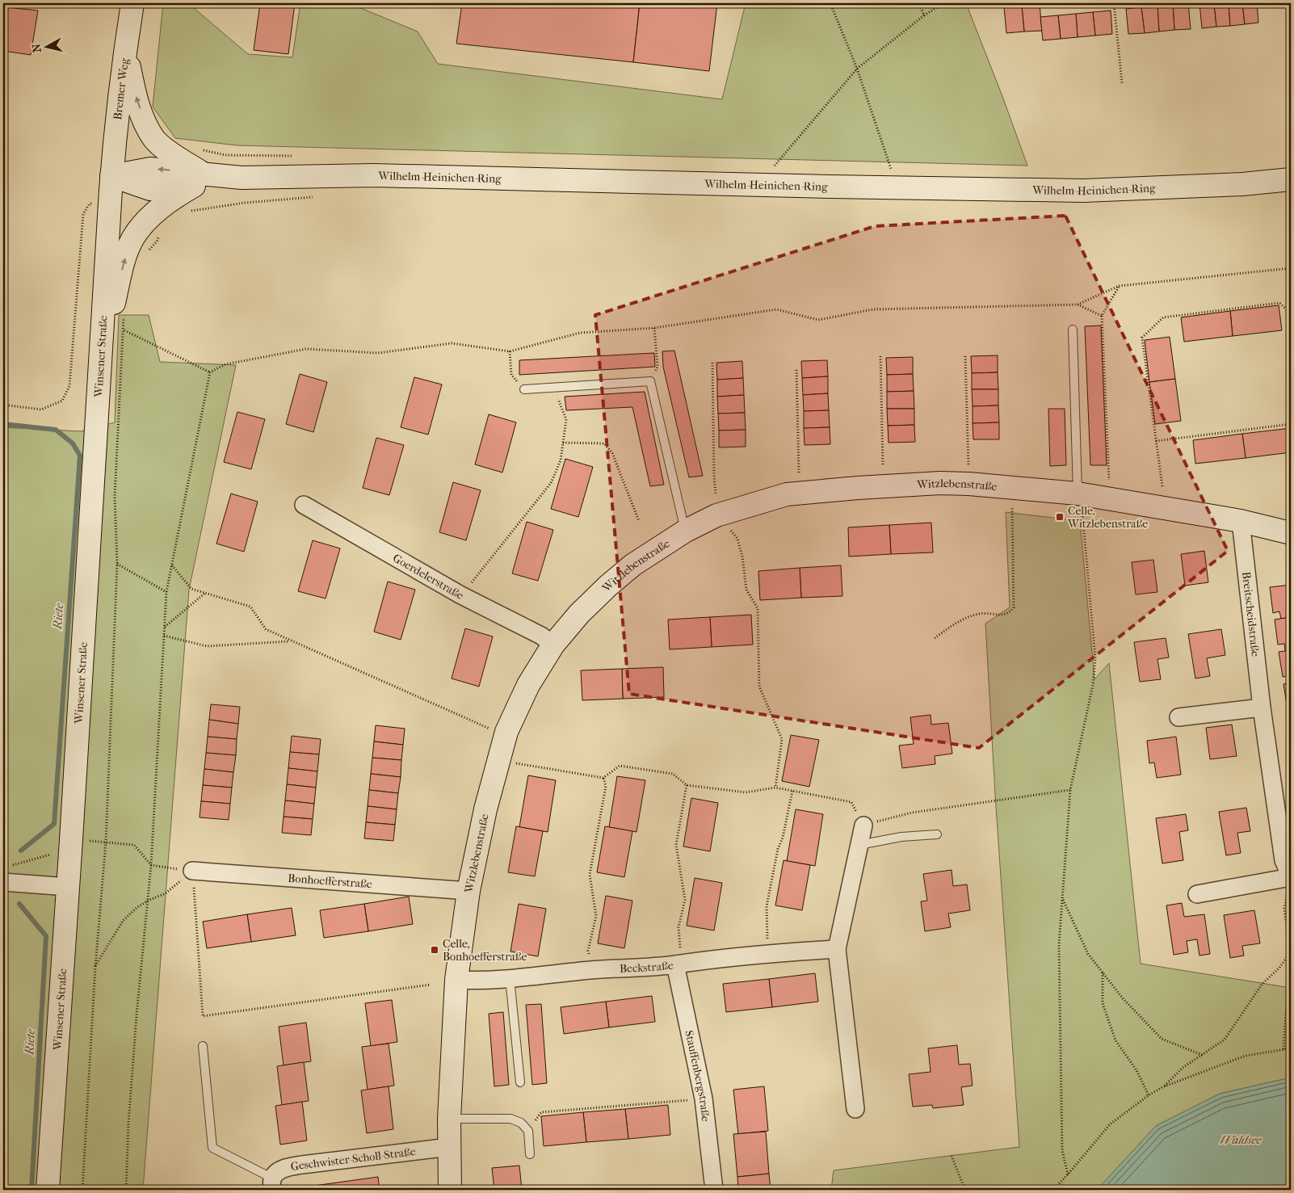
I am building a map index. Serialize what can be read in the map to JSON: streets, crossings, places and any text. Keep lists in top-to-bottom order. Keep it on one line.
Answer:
{"streets":{"main road":["Bremer Weg","Wilhelm-Heinichen-Ring","Winsener Straße","Witzlebenstraße"],"street":["Goerdelerstraße","Breitscheidstraße","Bonhoefferstraße","Beckstraße","Stauffenbergstraße","Geschwister-Scholl-Straße"]},"crossings":[["Bremer Weg","Wilhelm-Heinichen-Ring"],["Bremer Weg","Winsener Straße"],["Wilhelm-Heinichen-Ring","Winsener Straße"],["Witzlebenstraße","Goerdelerstraße"],["Witzlebenstraße","Breitscheidstraße"],["Witzlebenstraße","Bonhoefferstraße"],["Witzlebenstraße","Beckstraße"],["Witzlebenstraße","Geschwister-Scholl-Straße"],["Beckstraße","Stauffenbergstraße"]],"water":["Riete","Waldsee"],"places":{"transit":["Celle, Witzlebenstraße","Celle, Bonhoefferstraße"]},"north":"left"}
